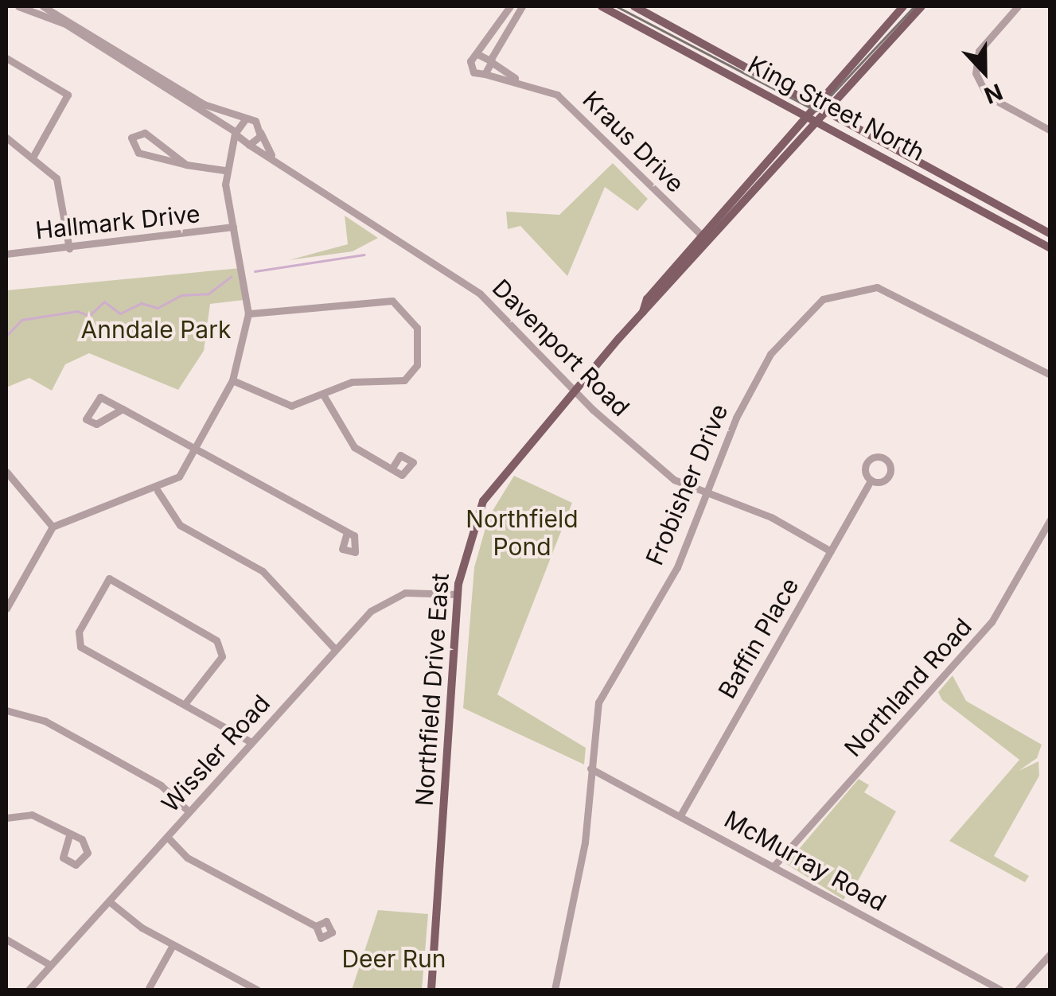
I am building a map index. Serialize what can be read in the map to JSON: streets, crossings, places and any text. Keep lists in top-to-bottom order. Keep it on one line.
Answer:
{"streets":{"main road":["King Street North","Northfield Drive East"],"street":["Kraus Drive","Hallmark Drive","Davenport Road","Frobisher Drive","Baffin Place","Northland Road","Wissler Road","McMurray Road"]},"crossings":[["King Street North","Northfield Drive East"],["Kraus Drive","Northfield Drive East"],["Davenport Road","Frobisher Drive"],["Davenport Road","Baffin Place"],["Davenport Road","Northfield Drive East"],["Frobisher Drive","McMurray Road"],["Baffin Place","McMurray Road"],["Northland Road","McMurray Road"],["Northfield Drive East","Wissler Road"]],"parks":["Anndale Park","Northfield Pond","Deer Run"],"north":"bottom"}
